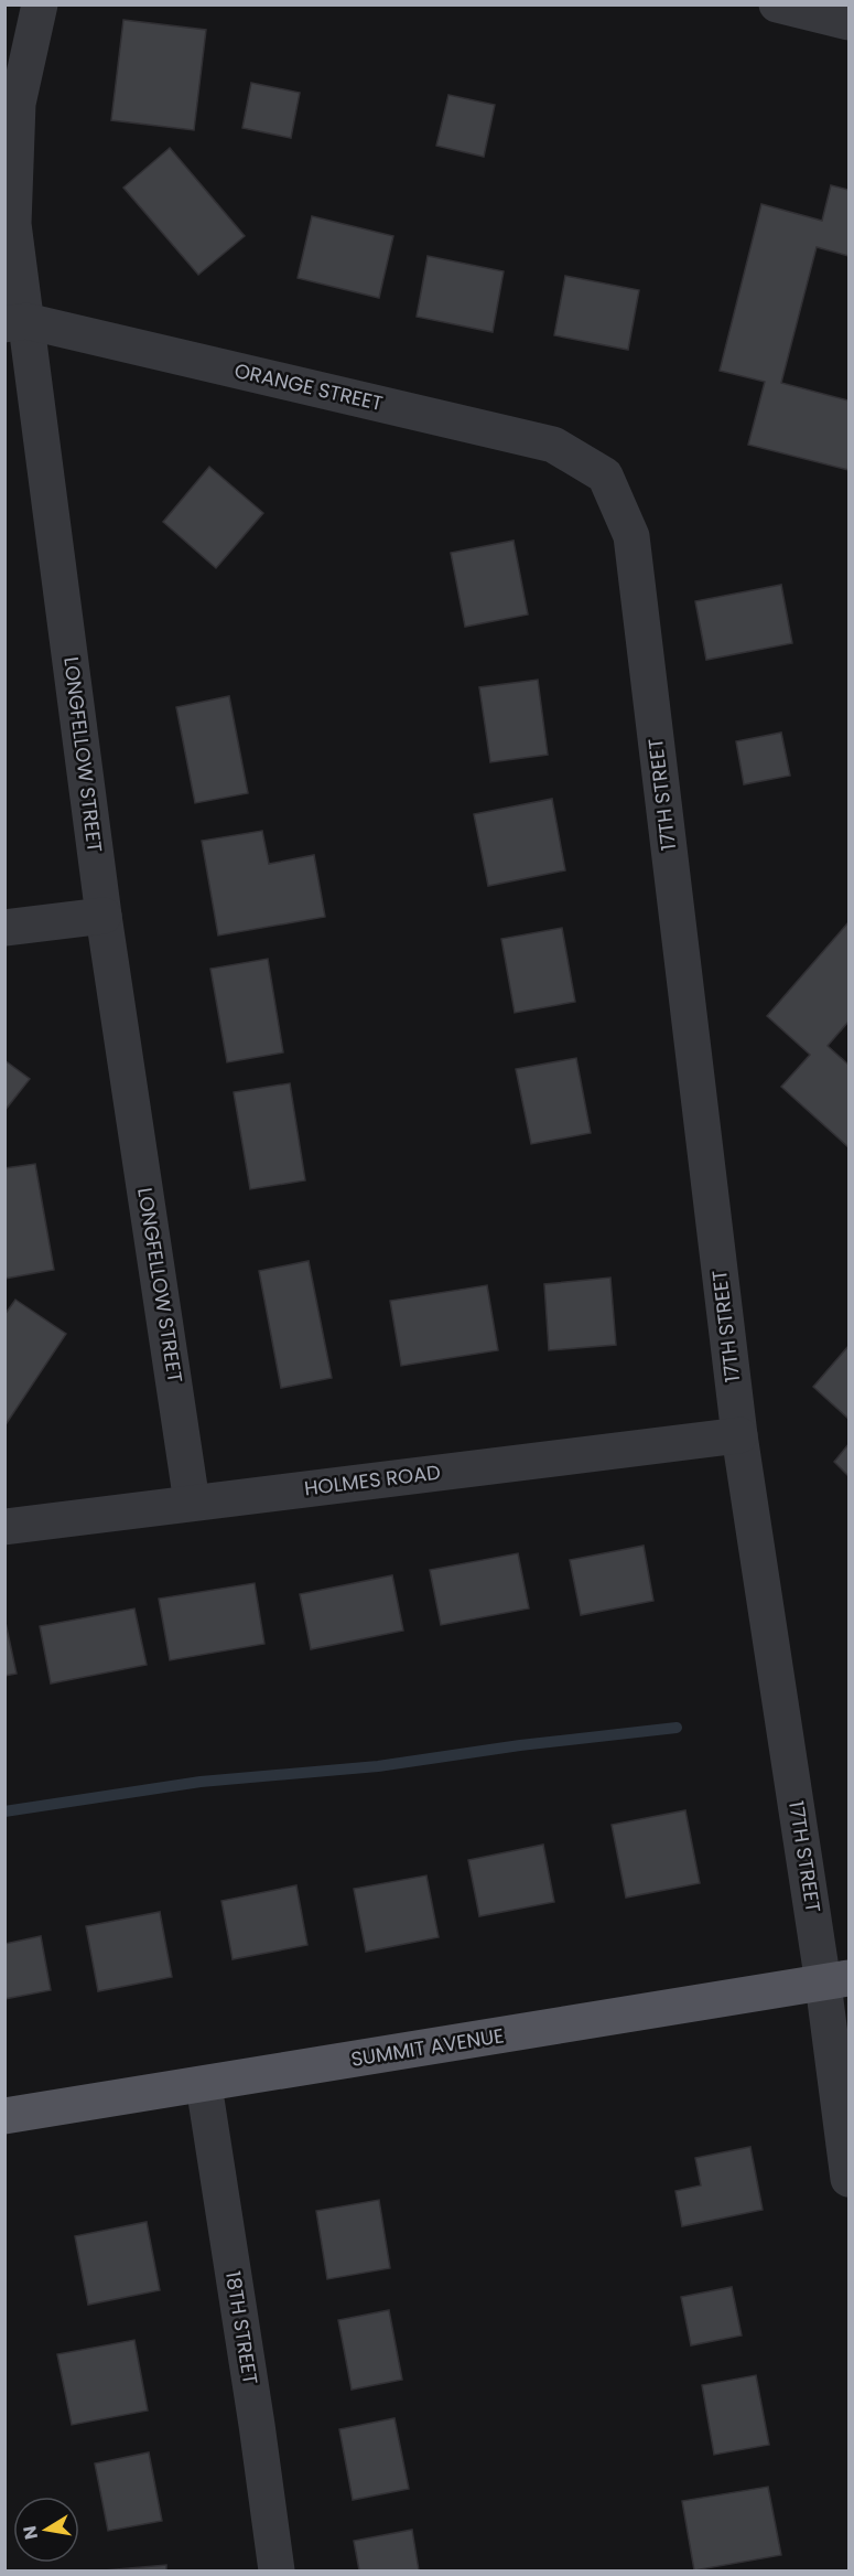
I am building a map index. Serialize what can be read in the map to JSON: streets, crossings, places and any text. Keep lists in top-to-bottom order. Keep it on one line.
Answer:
{"streets":{"main road":["SUMMIT AVENUE"],"street":["ORANGE STREET","LONGFELLOW STREET","17TH STREET","HOLMES ROAD","18TH STREET"]},"crossings":[["ORANGE STREET","LONGFELLOW STREET"],["ORANGE STREET","17TH STREET"],["LONGFELLOW STREET","HOLMES ROAD"],["17TH STREET","HOLMES ROAD"],["17TH STREET","SUMMIT AVENUE"],["SUMMIT AVENUE","18TH STREET"]],"north":"left"}
